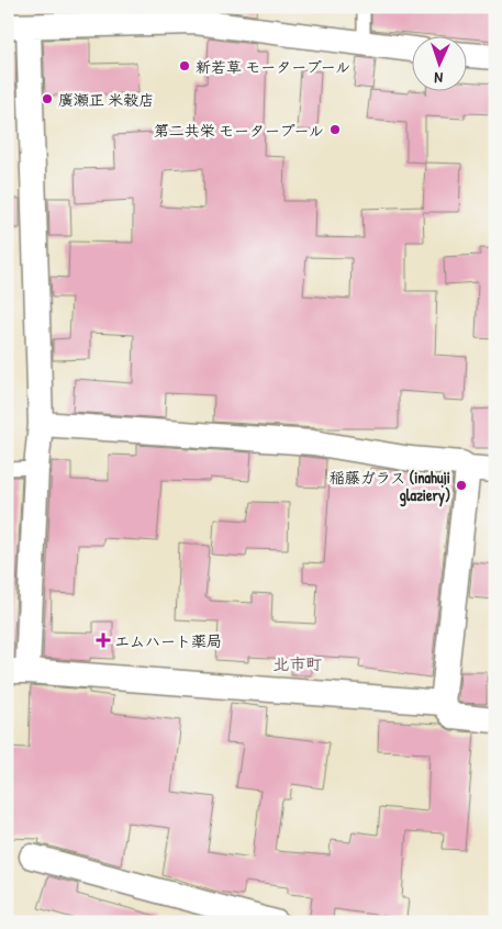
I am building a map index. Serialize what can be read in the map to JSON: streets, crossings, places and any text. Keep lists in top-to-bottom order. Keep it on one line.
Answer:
{"districts":["北市町"],"places":{"other":["新若草 モータープール","廣瀬正 米穀店","第二共栄 モータープール","稲藤ガラス (inahuji glaziery)"],"health":["エムハート薬局"]},"north":"bottom"}
